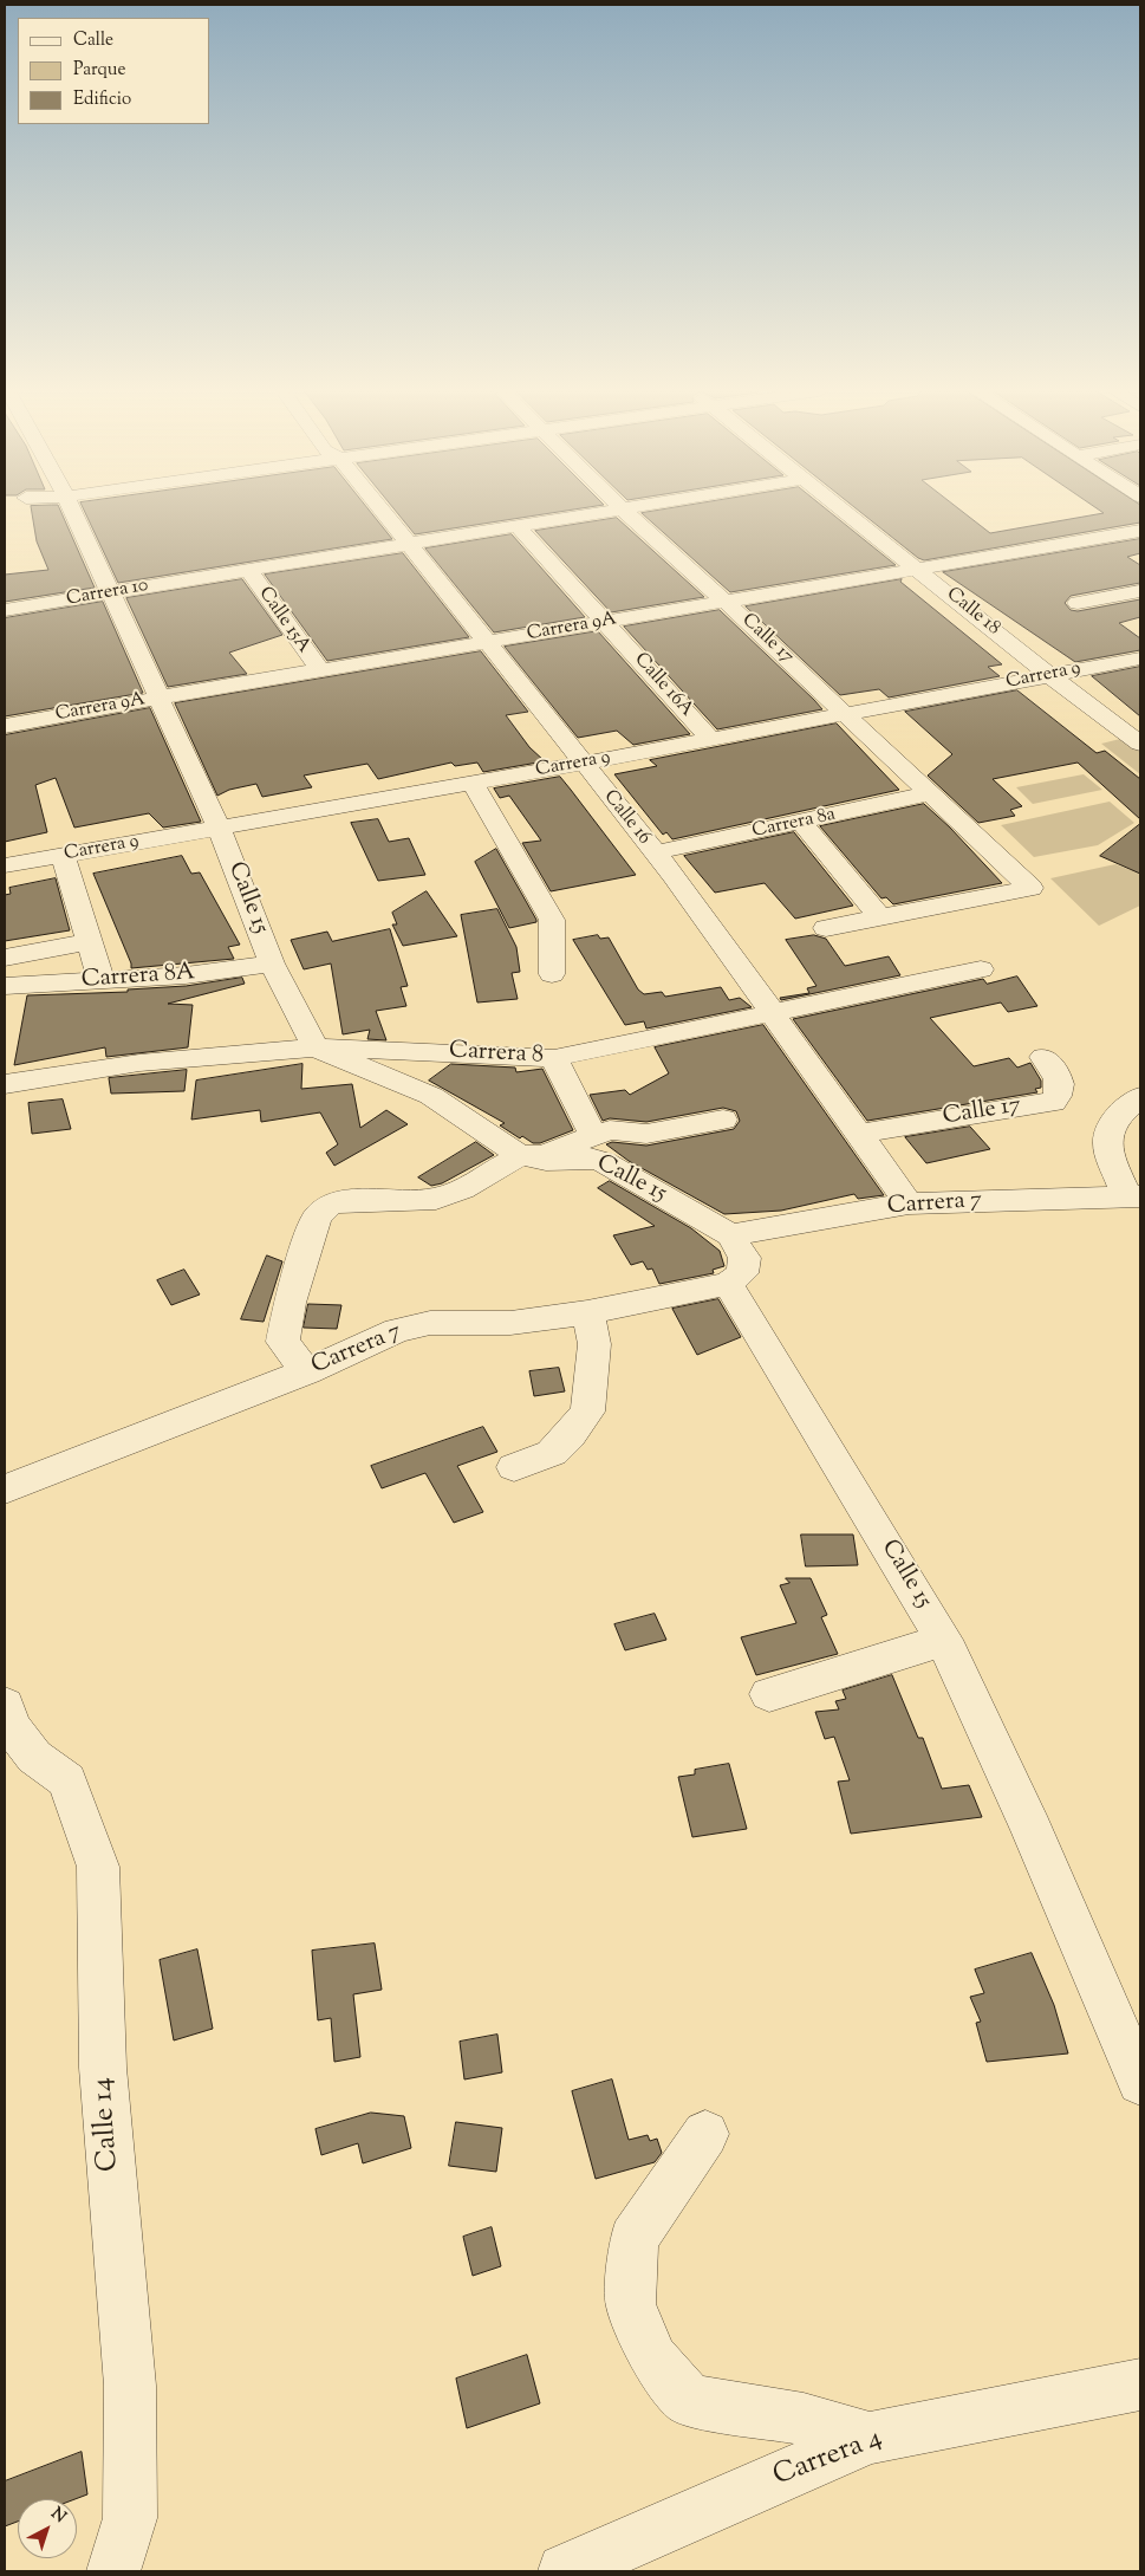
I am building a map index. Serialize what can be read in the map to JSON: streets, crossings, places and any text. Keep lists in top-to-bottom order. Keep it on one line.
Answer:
{"streets":{"street":["Carrera 10","Calle 18","Calle 15A","Carrera 9A","Calle 17","Carrera 9","Calle 16A","Calle 16","Carrera 8a","Calle 15","Carrera 8A","Carrera 8","Carrera 7","Calle 14","Carrera 4"]},"crossings":[["Carrera 10","Calle 15A"],["Carrera 10","Calle 16A"],["Carrera 10","Calle 16"],["Carrera 10","Calle 15"],["Calle 18","Carrera 9A"],["Calle 18","Carrera 9"],["Calle 15A","Carrera 9A"],["Carrera 9A","Calle 17"],["Carrera 9A","Calle 16A"],["Carrera 9A","Calle 16"],["Carrera 9A","Calle 15"],["Calle 17","Carrera 9"],["Calle 17","Calle 16"],["Calle 17","Carrera 8a"],["Carrera 9","Calle 16A"],["Carrera 9","Calle 16"],["Carrera 9","Calle 15"],["Calle 16","Carrera 8a"],["Calle 16","Carrera 8"],["Calle 16","Carrera 7"],["Calle 15","Carrera 8A"],["Calle 15","Carrera 8"],["Calle 15","Carrera 7"]],"legend":["Calle","Parque","Edificio"],"north":"top right"}
